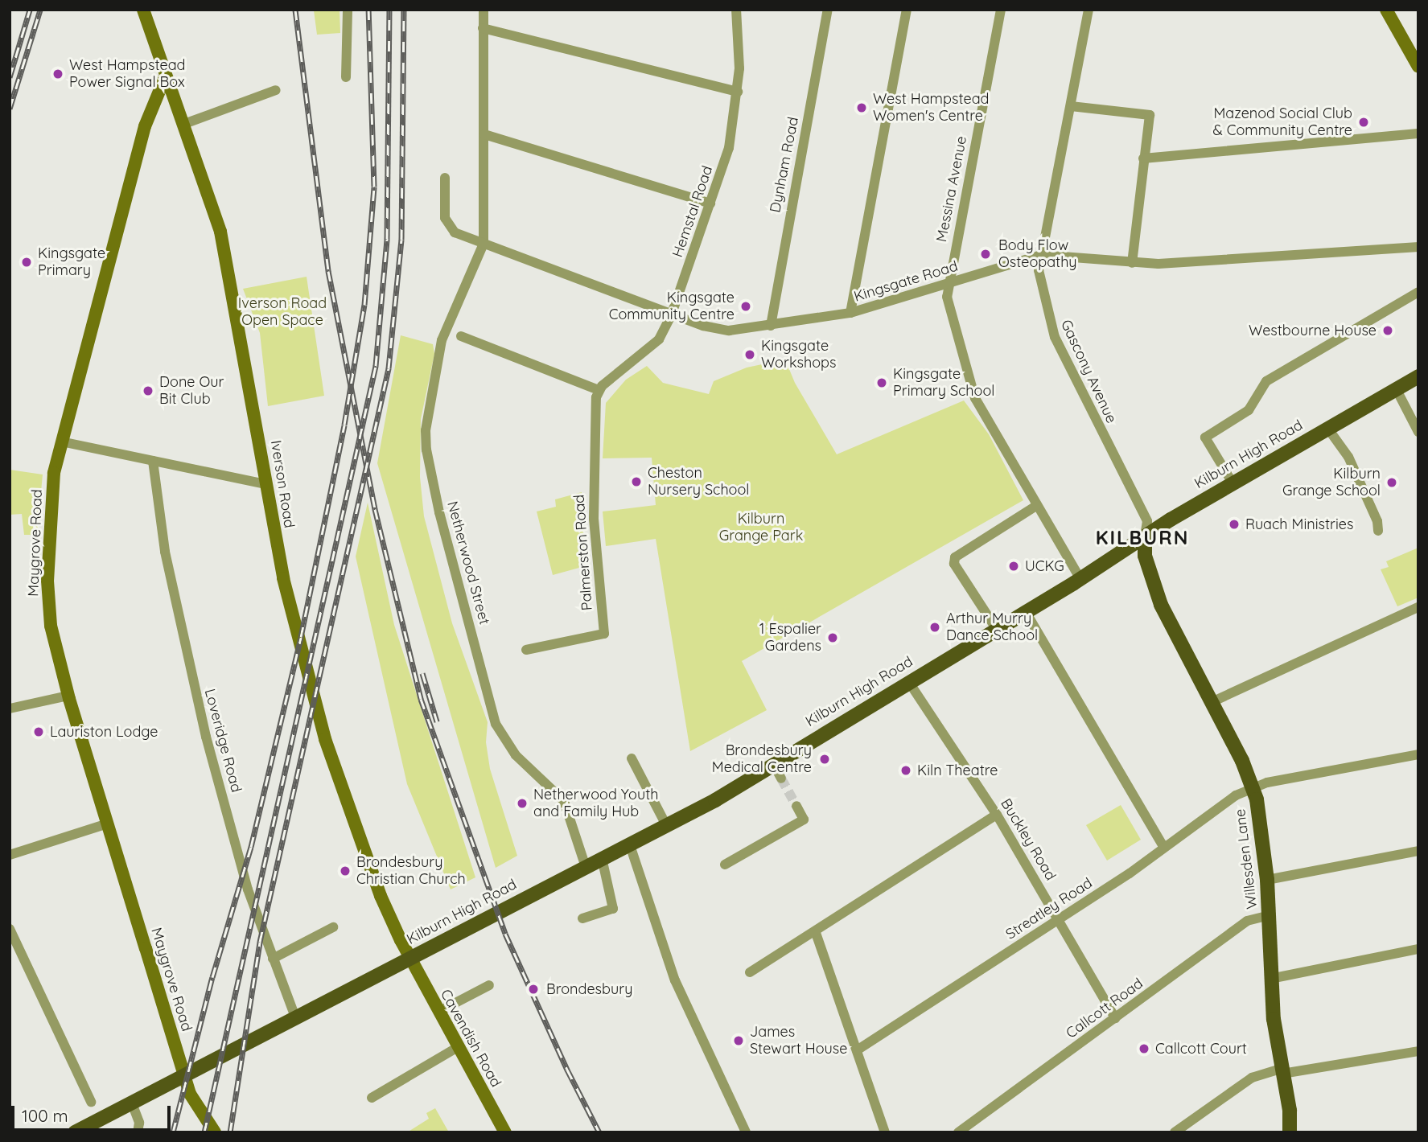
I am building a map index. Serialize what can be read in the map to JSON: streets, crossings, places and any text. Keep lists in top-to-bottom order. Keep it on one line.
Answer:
{"streets":{"main road":["Kilburn High Road","Willesden Lane"],"street":["Dynham Road","Messina Avenue","Hemstal Road","Kingsgate Road","Gascony Avenue","Iverson Road","Maygrove Road","Palmerston Road","Netherwood Street","Loveridge Road","Buckley Road","Streatley Road","Callcott Road","Cavendish Road"]},"crossings":[["Dynham Road","Kingsgate Road"],["Messina Avenue","Kingsgate Road"],["Messina Avenue","Kilburn High Road"],["Hemstal Road","Kingsgate Road"],["Hemstal Road","Palmerston Road"],["Kingsgate Road","Gascony Avenue"],["Kingsgate Road","Netherwood Street"],["Gascony Avenue","Kilburn High Road"],["Gascony Avenue","Willesden Lane"],["Kilburn High Road","Iverson Road"],["Kilburn High Road","Maygrove Road"],["Kilburn High Road","Netherwood Street"],["Kilburn High Road","Loveridge Road"],["Kilburn High Road","Buckley Road"],["Kilburn High Road","Willesden Lane"],["Kilburn High Road","Cavendish Road"],["Iverson Road","Maygrove Road"],["Iverson Road","Cavendish Road"],["Buckley Road","Streatley Road"],["Buckley Road","Callcott Road"],["Willesden Lane","Streatley Road"],["Willesden Lane","Callcott Road"]],"districts":["KILBURN"],"parks":["Iverson Road Open Space","Kilburn Grange Park"],"places":["West Hampstead Power Signal Box","West Hampstead Women's Centre","Mazenod Social Club & Community Centre","Body Flow Osteopathy","Kingsgate Primary","Kingsgate Community Centre","Westbourne House","Kingsgate Workshops","Kingsgate Primary School","Done Our Bit Club","Cheston Nursery School","Kilburn Grange School","Ruach Ministries","UCKG","Arthur Murry Dance School","1 Espalier Gardens","Lauriston Lodge","Brondesbury Medical Centre","Kiln Theatre","Netherwood Youth and Family Hub","Brondesbury Christian Church","Brondesbury","James Stewart House","Callcott Court"],"scale_bar":"100 m"}
